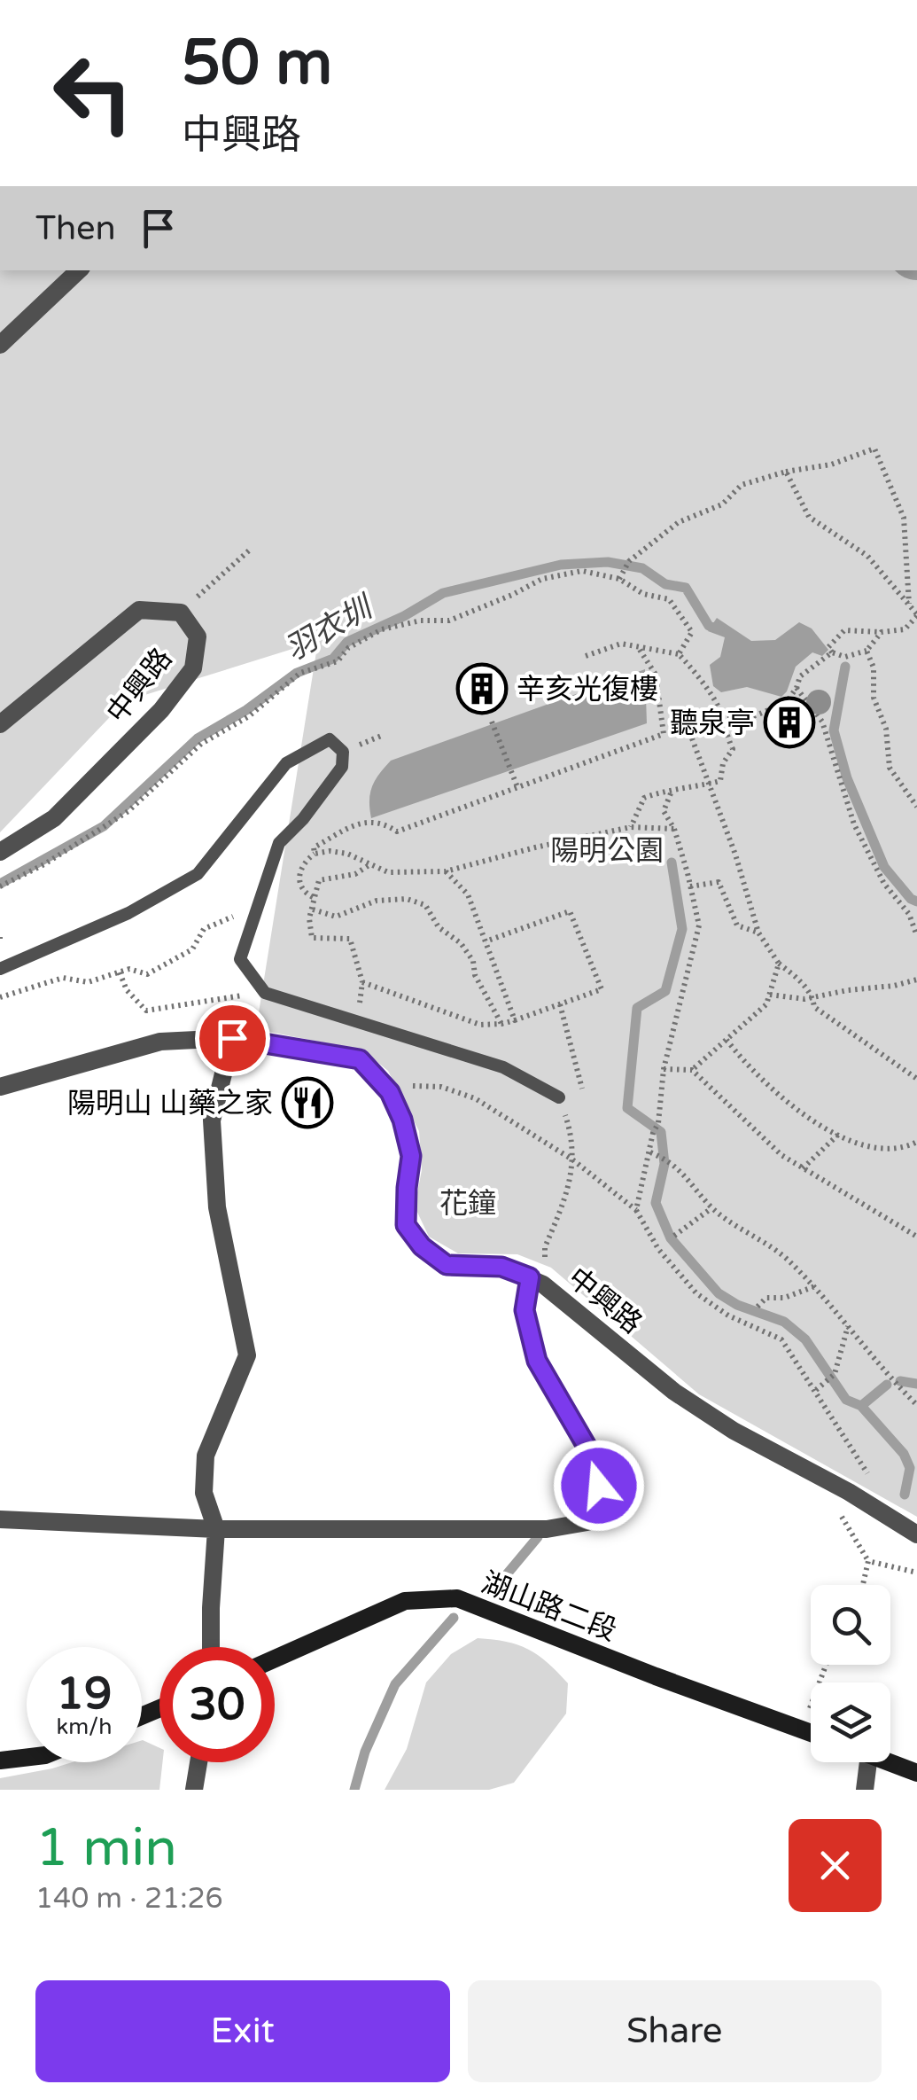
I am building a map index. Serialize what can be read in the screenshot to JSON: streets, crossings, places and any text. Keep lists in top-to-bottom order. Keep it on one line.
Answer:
{"streets":{"street":["中興路","湖山路二段"]},"water":["羽衣圳"],"parks":["陽明公園","花鐘"],"places":{"building":["辛亥光復樓","聽泉亭"],"restaurant":["陽明山 山藥之家"]},"page":{"turn":["50 m","中興路"],"then":"Then","speed":"19 km/h","limit":"30","heading":["1 min","140 m · 21:26"],"buttons":["Exit","Share"]}}
